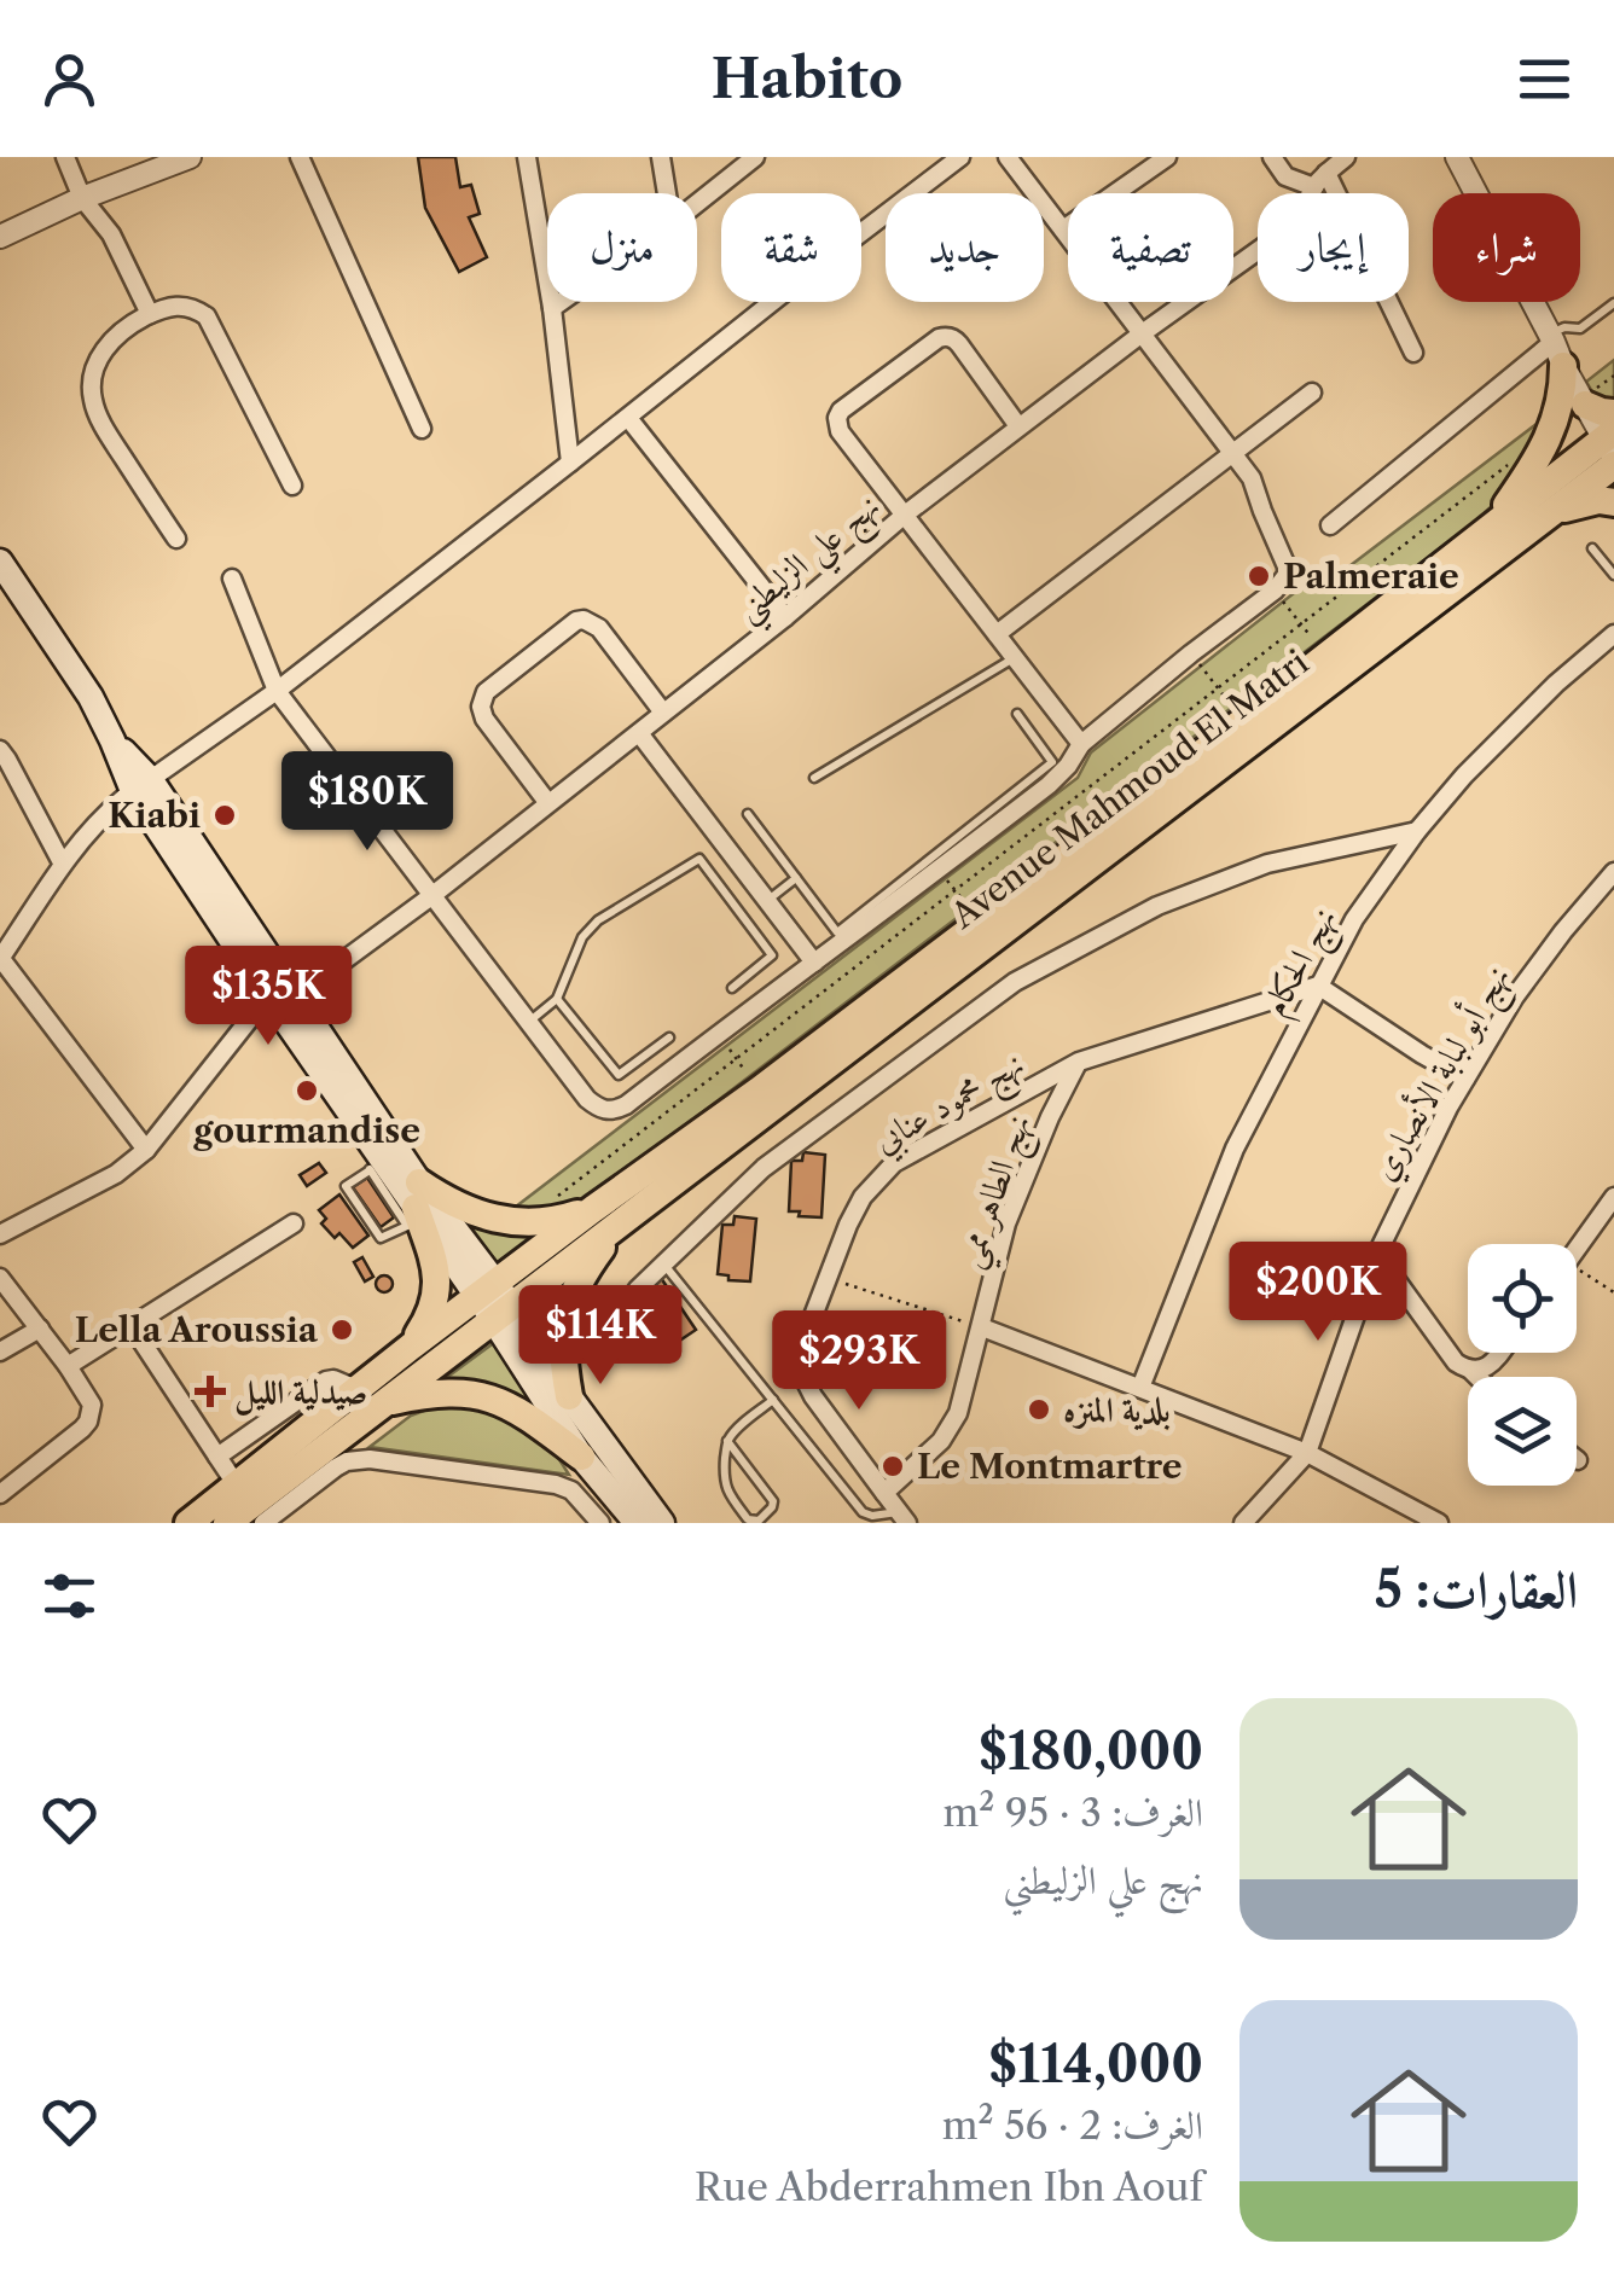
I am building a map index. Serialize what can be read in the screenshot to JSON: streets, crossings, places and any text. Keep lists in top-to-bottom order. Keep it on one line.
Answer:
{"streets":{"highway":["Avenue Mahmoud El Matri"],"street":["نهج علي الزليطني","نهج الحكام","نهج أبو لبابة الأنصاري","نهج محمود عنابي","نهج الطاهر ممي"]},"crossings":[["نهج الحكام","نهج محمود عنابي"],["نهج محمود عنابي","نهج الطاهر ممي"]],"places":{"other":["Palmeraie","Kiabi","gourmandise","Lella Aroussia","بلدية المنزه","Le Montmartre"],"health":["صيدلية الليل"]},"page":{"header":"Habito","chip":["شراء","إيجار","تصفية","جديد","شقة","منزل"],"price":["$180K","$135K","$200K","$114K","$293K"],"heading":"العقارات: 5","list":[{"name":"$180,000","note":"الغرف: 3 · 95 m² · نهج علي الزليطني"},{"name":"$114,000","note":"الغرف: 2 · 56 m² · Rue Abderrahmen Ibn Aouf"}]}}
